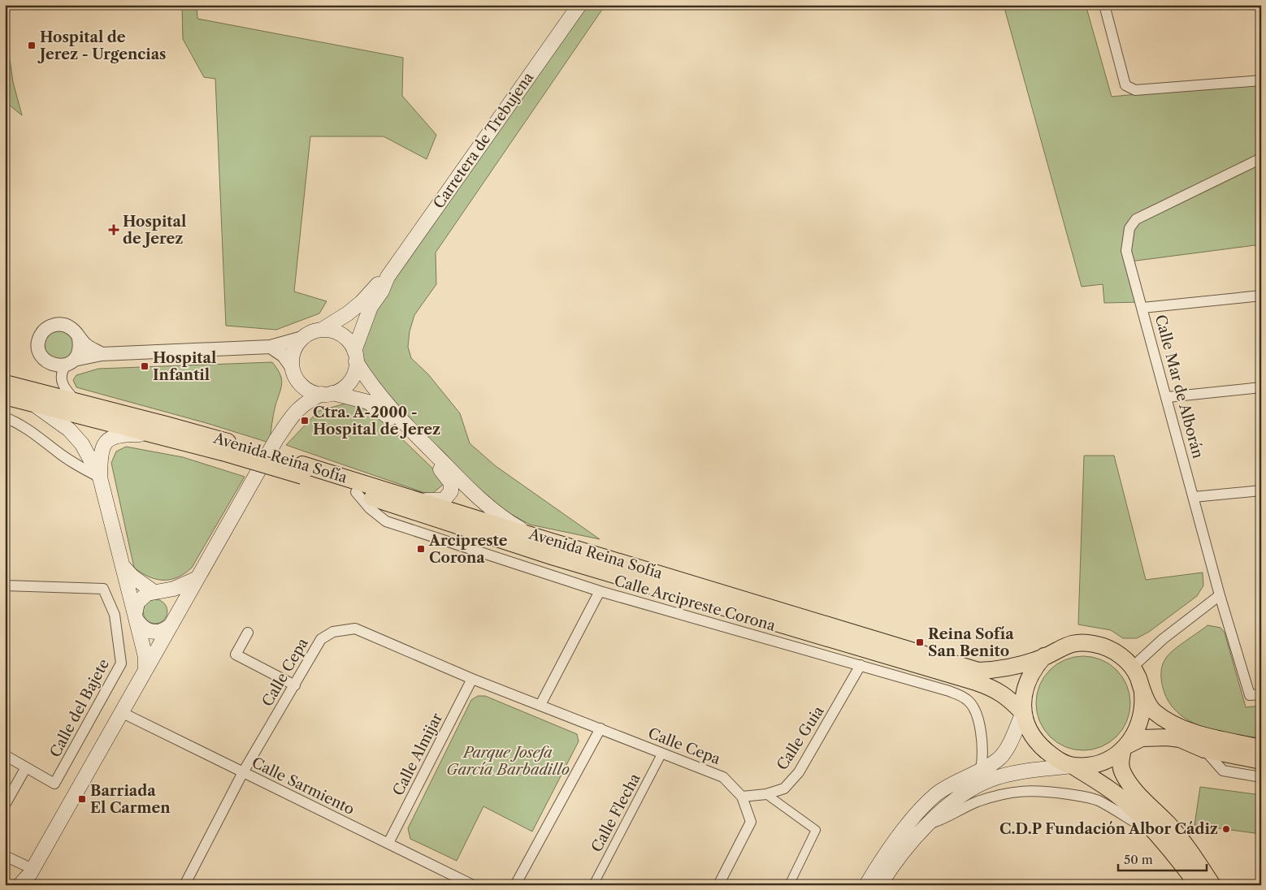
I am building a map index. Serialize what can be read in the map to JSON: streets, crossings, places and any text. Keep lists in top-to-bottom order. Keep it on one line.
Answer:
{"streets":{"main road":["Carretera de Trebujena","Avenida Reina Sofía"],"street":["Calle Mar de Alborán","Calle Arcipreste Corona","Calle Cepa","Calle del Bajete","Calle Guia","Calle Almijar","Calle Sarmiento","Calle Flecha"]},"crossings":[["Avenida Reina Sofía","Calle Arcipreste Corona"],["Calle Arcipreste Corona","Calle Guia"],["Calle Cepa","Calle Guia"],["Calle Cepa","Calle Almijar"],["Calle Cepa","Calle Sarmiento"],["Calle Cepa","Calle Flecha"],["Calle Almijar","Calle Sarmiento"]],"parks":["Parque Josefa García Barbadillo"],"places":{"transit":["Hospital de Jerez - Urgencias","Hospital Infantil","Ctra. A-2000 - Hospital de Jerez","Arcipreste Corona","Reina Sofía San Benito","Barriada El Carmen"],"health":["Hospital de Jerez"],"other":["C.D.P Fundación Albor Cádiz"]},"scale_bar":"50 m"}
